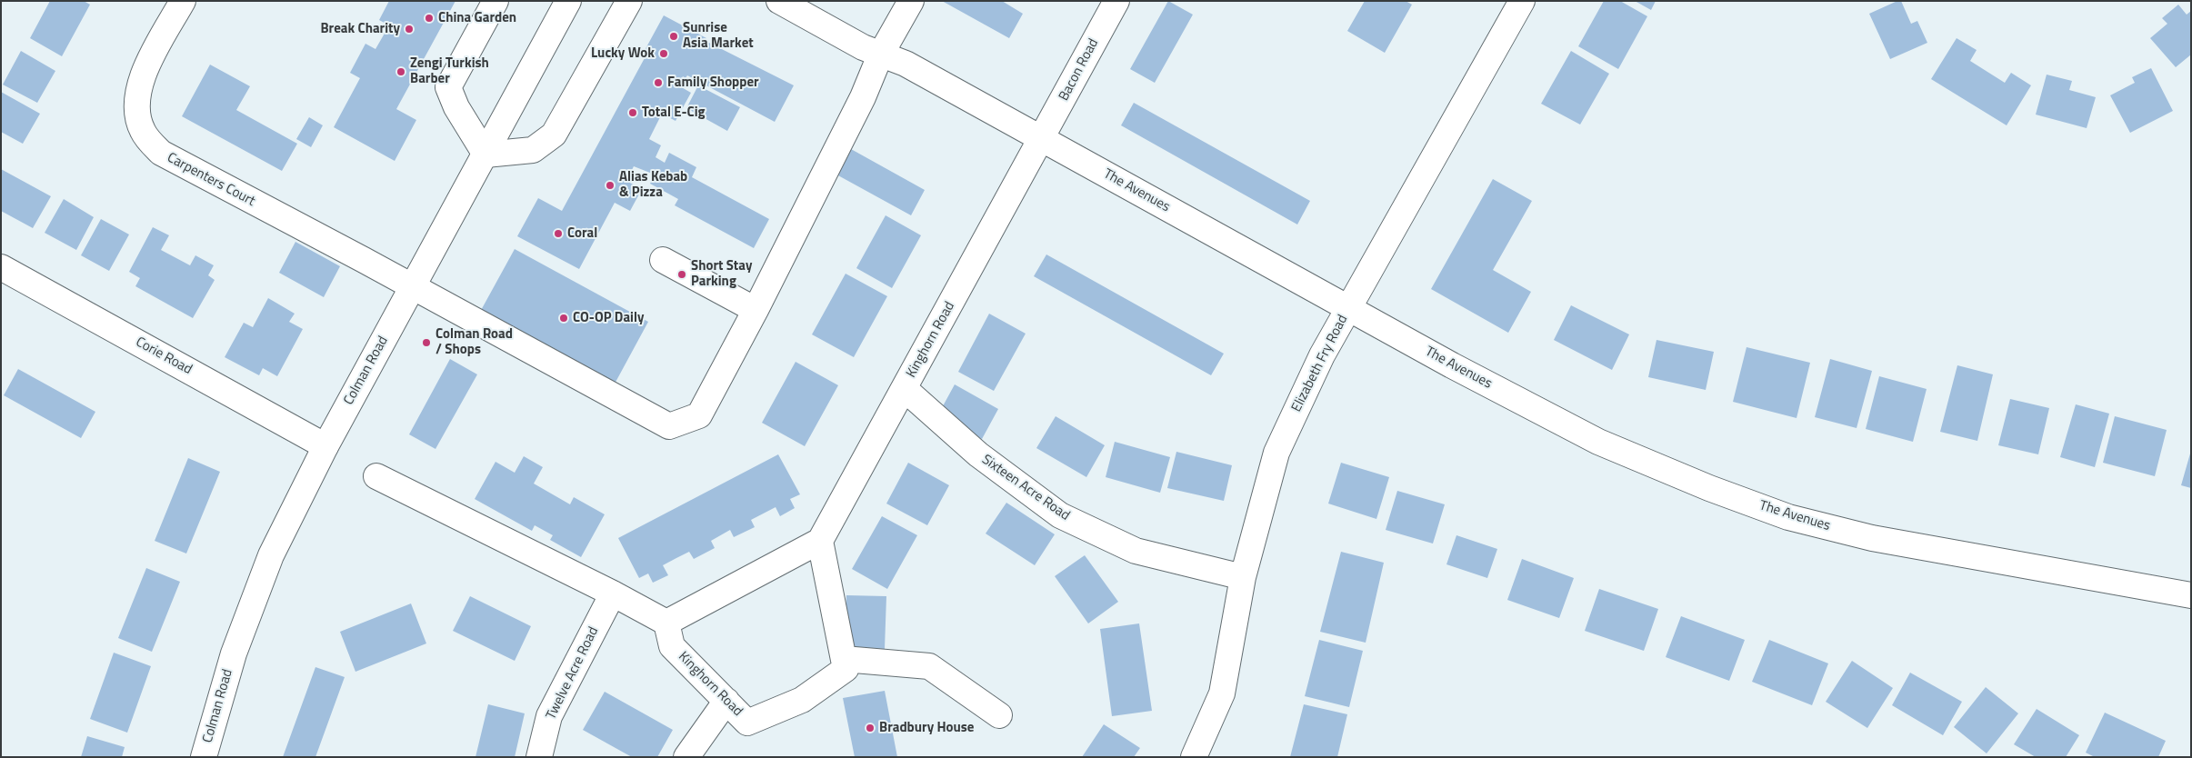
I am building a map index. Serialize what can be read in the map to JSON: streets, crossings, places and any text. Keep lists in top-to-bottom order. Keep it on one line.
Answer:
{"streets":{"main road":["Bacon Road","Carpenters Court","The Avenues","Kinghorn Road","Corie Road","Elizabeth Fry Road","Colman Road","Sixteen Acre Road","Twelve Acre Road"]},"crossings":[["Bacon Road","The Avenues"],["Bacon Road","Kinghorn Road"],["Carpenters Court","The Avenues"],["Carpenters Court","Colman Road"],["The Avenues","Kinghorn Road"],["The Avenues","Elizabeth Fry Road"],["Kinghorn Road","Sixteen Acre Road"],["Corie Road","Colman Road"],["Elizabeth Fry Road","Sixteen Acre Road"]],"places":["China Garden","Break Charity","Sunrise Asia Market","Lucky Wok","Zengi Turkish Barber","Family Shopper","Total E-Cig","Alias Kebab & Pizza","Coral","Short Stay Parking","CO-OP Daily","Colman Road / Shops","Bradbury House"]}
